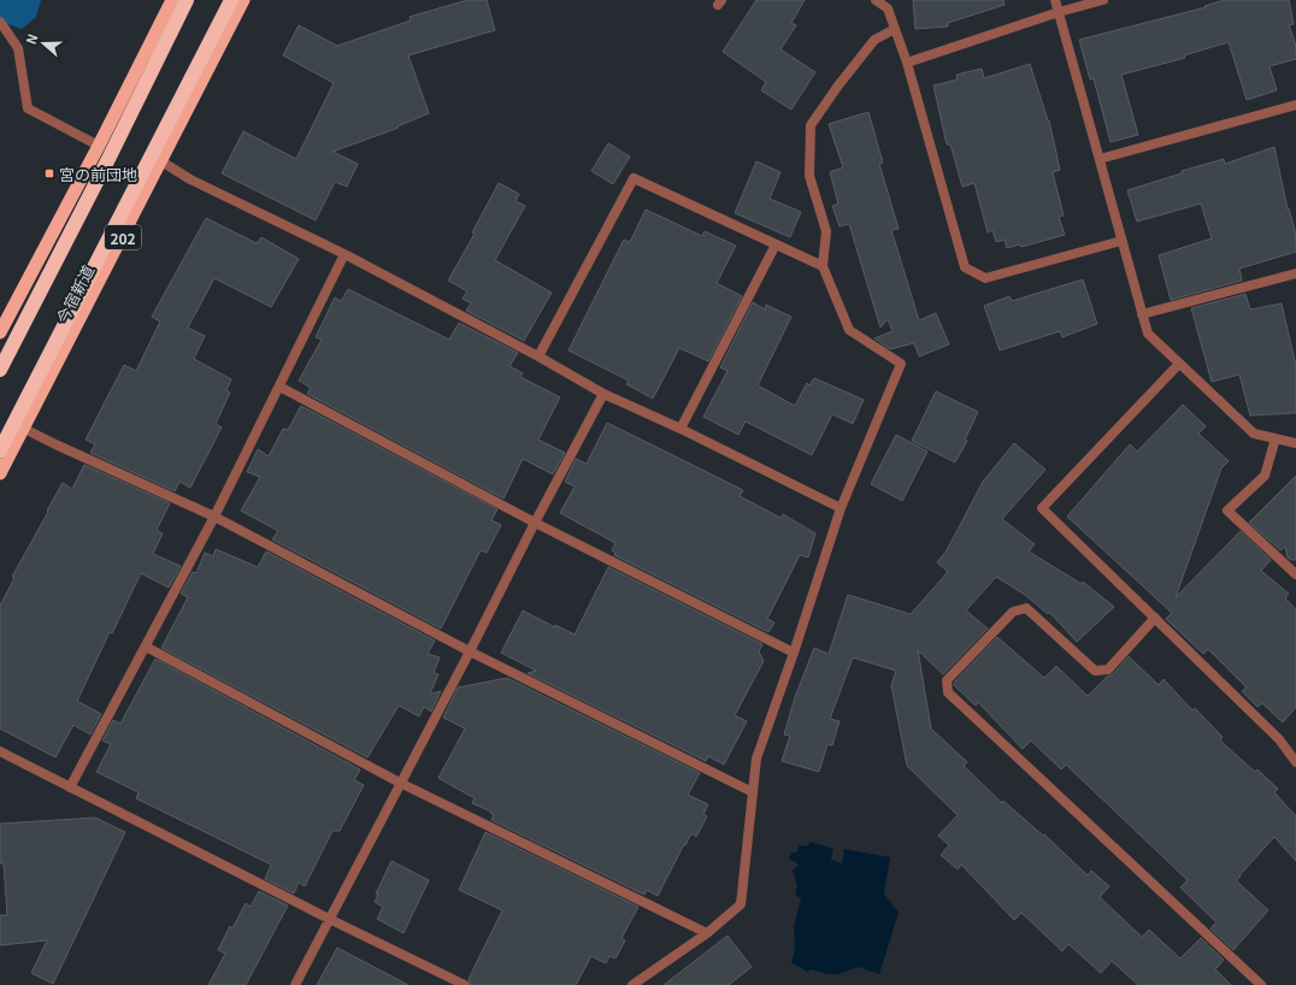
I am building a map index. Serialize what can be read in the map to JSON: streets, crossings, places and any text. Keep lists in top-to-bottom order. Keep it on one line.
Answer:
{"streets":{"highway":["202","今宿新道"]},"places":{"transit":["宮の前団地"]},"north":"left"}
